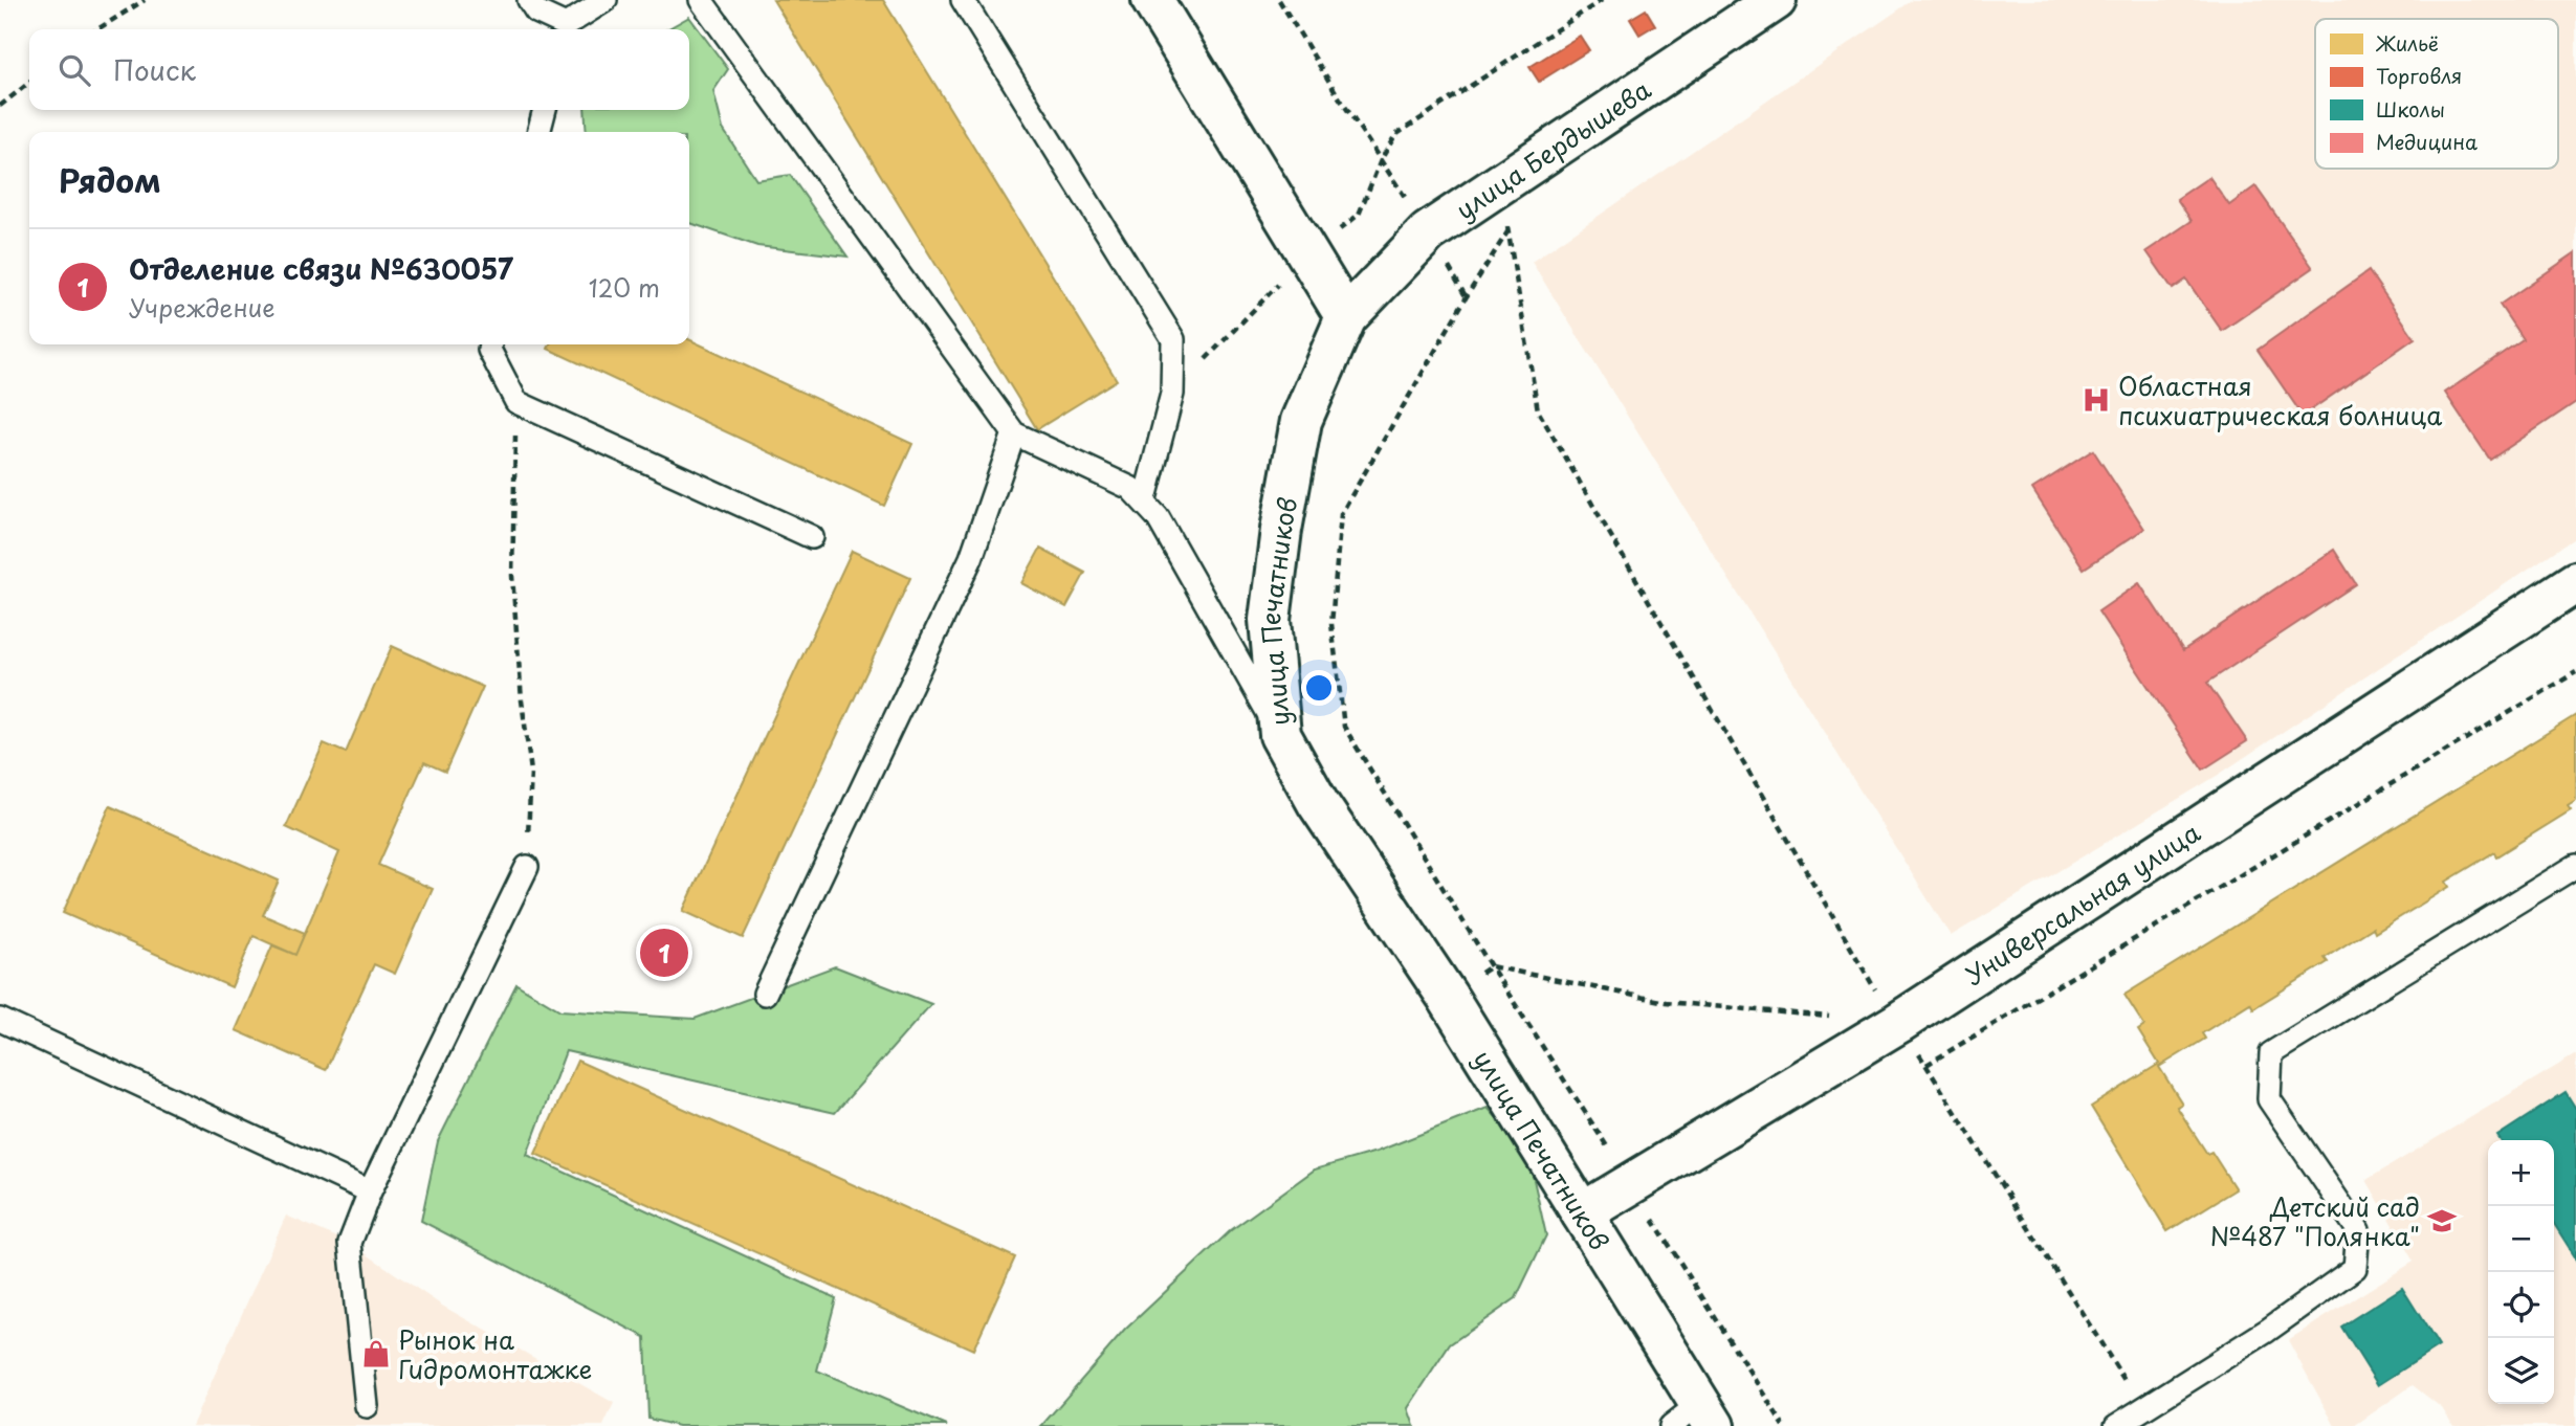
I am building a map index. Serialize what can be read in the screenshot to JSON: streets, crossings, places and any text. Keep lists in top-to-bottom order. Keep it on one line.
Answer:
{"streets":{"street":["улица Бердышева","улица Печатников","Универсальная улица"]},"crossings":[["улица Бердышева","улица Печатников"],["улица Печатников","Универсальная улица"]],"places":{"hospital":["Областная психиатрическая болница"],"school or university":["Детский сад №487 \"Полянка\""],"shop":["Рынок на Гидромонтажке"]},"legend":["Жильё","Торговля","Школы","Медицина"],"page":{"search":"Поиск","heading":"Рядом","list":[{"mark":"1","name":"Отделение связи №630057","note":"Учреждение","value":"120 m"}],"pins":"1","map_buttons":["+","−"]}}
